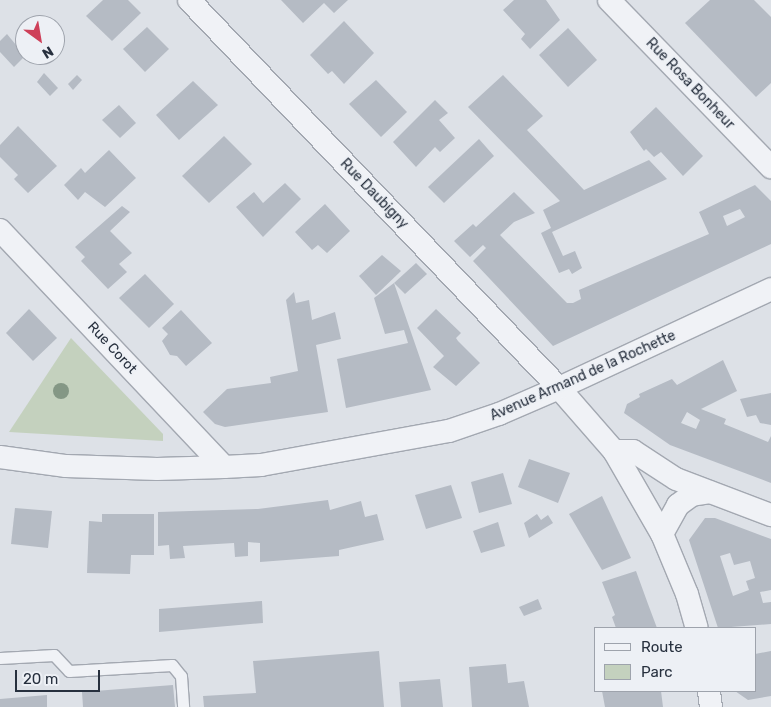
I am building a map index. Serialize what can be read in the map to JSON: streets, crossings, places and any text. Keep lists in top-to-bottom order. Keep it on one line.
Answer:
{"streets":{"street":["Rue Rosa Bonheur","Rue Daubigny","Rue Corot","Avenue Armand de la Rochette"]},"crossings":[["Rue Daubigny","Avenue Armand de la Rochette"],["Rue Corot","Avenue Armand de la Rochette"]],"legend":["Route","Parc"],"scale_bar":"20 m","north":"bottom right"}
